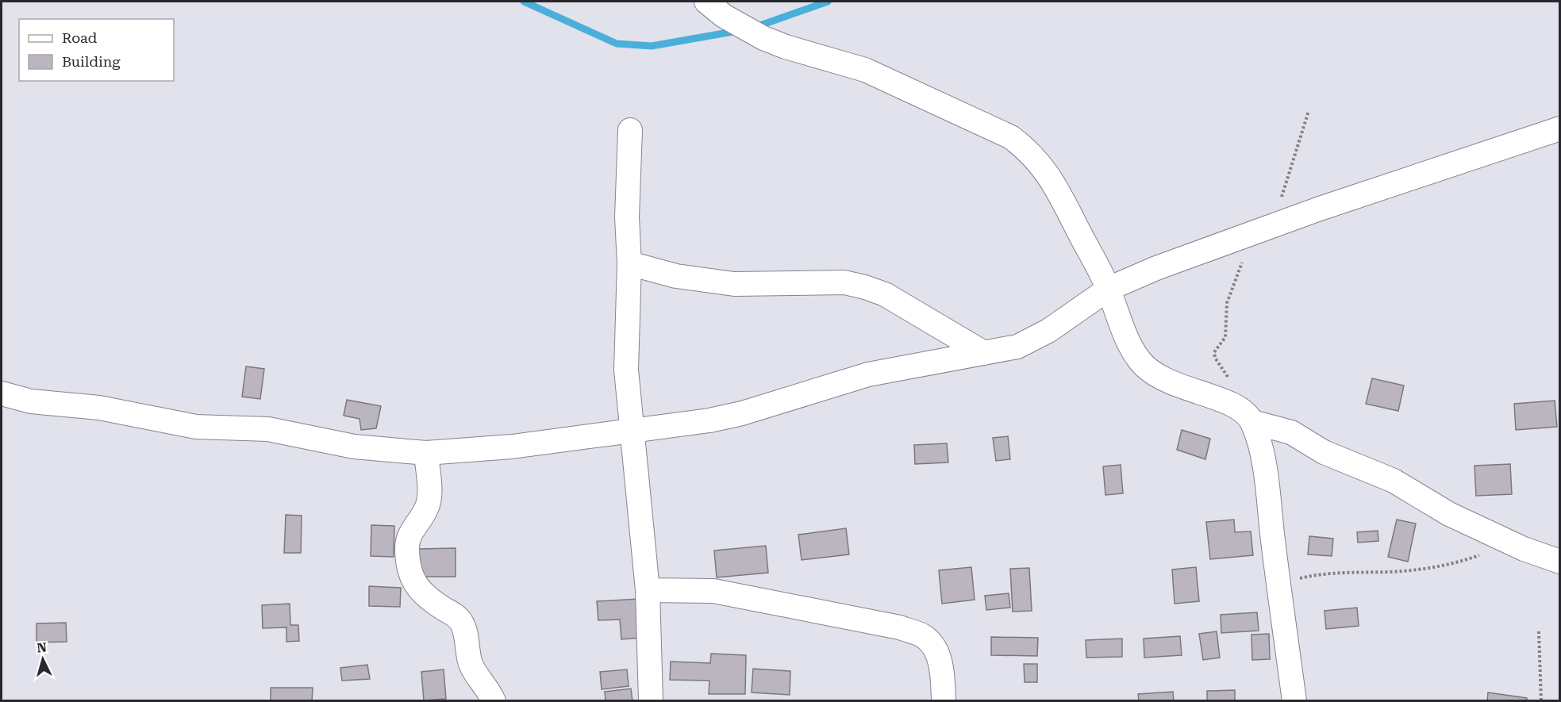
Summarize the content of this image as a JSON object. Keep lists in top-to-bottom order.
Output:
{
  "legend": ["Road", "Building"],
  "north": "top"
}
